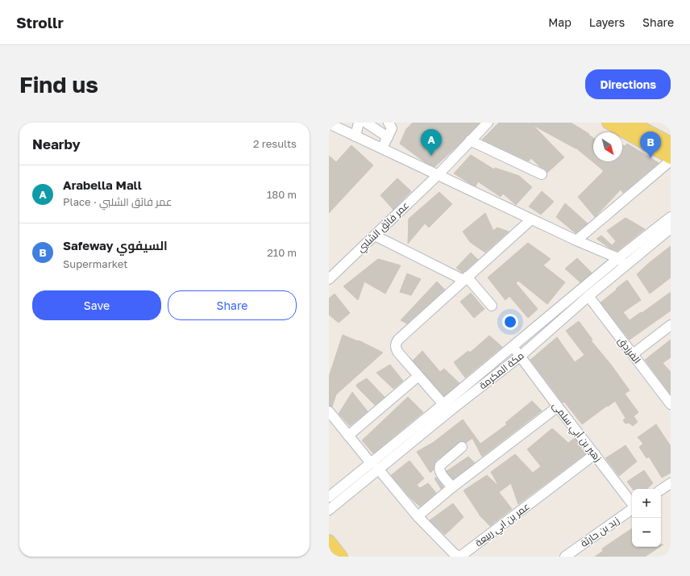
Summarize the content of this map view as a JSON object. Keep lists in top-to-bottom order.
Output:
{
  "streets": {
    "street": [
      "عمر فائق الشلبي",
      "الفرزدق",
      "مكة المكرمة",
      "زهير بن أبي سلمى",
      "عمر بن ابي ربيعة",
      "زيد بن حارثة"
    ]
  },
  "crossings": [
    ["الفرزدق", "مكة المكرمة"],
    ["مكة المكرمة", "زهير بن أبي سلمى"],
    ["مكة المكرمة", "عمر بن ابي ربيعة"],
    ["زهير بن أبي سلمى", "عمر بن ابي ربيعة"]
  ],
  "north": "bottom right",
  "page": {
    "header": "Strollr",
    "nav": ["Map", "Layers", "Share"],
    "buttons": [
      "Directions",
      ["Save", "Share"]
    ],
    "title": "Find us",
    "heading": ["Nearby", "2 results"],
    "pins": ["A", "B"],
    "list": [
      {
        "mark": "A",
        "name": "Arabella Mall",
        "note": "Place · عمر فائق الشلبي",
        "value": "180 m"
      },
      {
        "mark": "B",
        "name": "Safeway السيفوي",
        "note": "Supermarket",
        "value": "210 m"
      }
    ],
    "map_buttons": ["+", "−"]
  }
}
